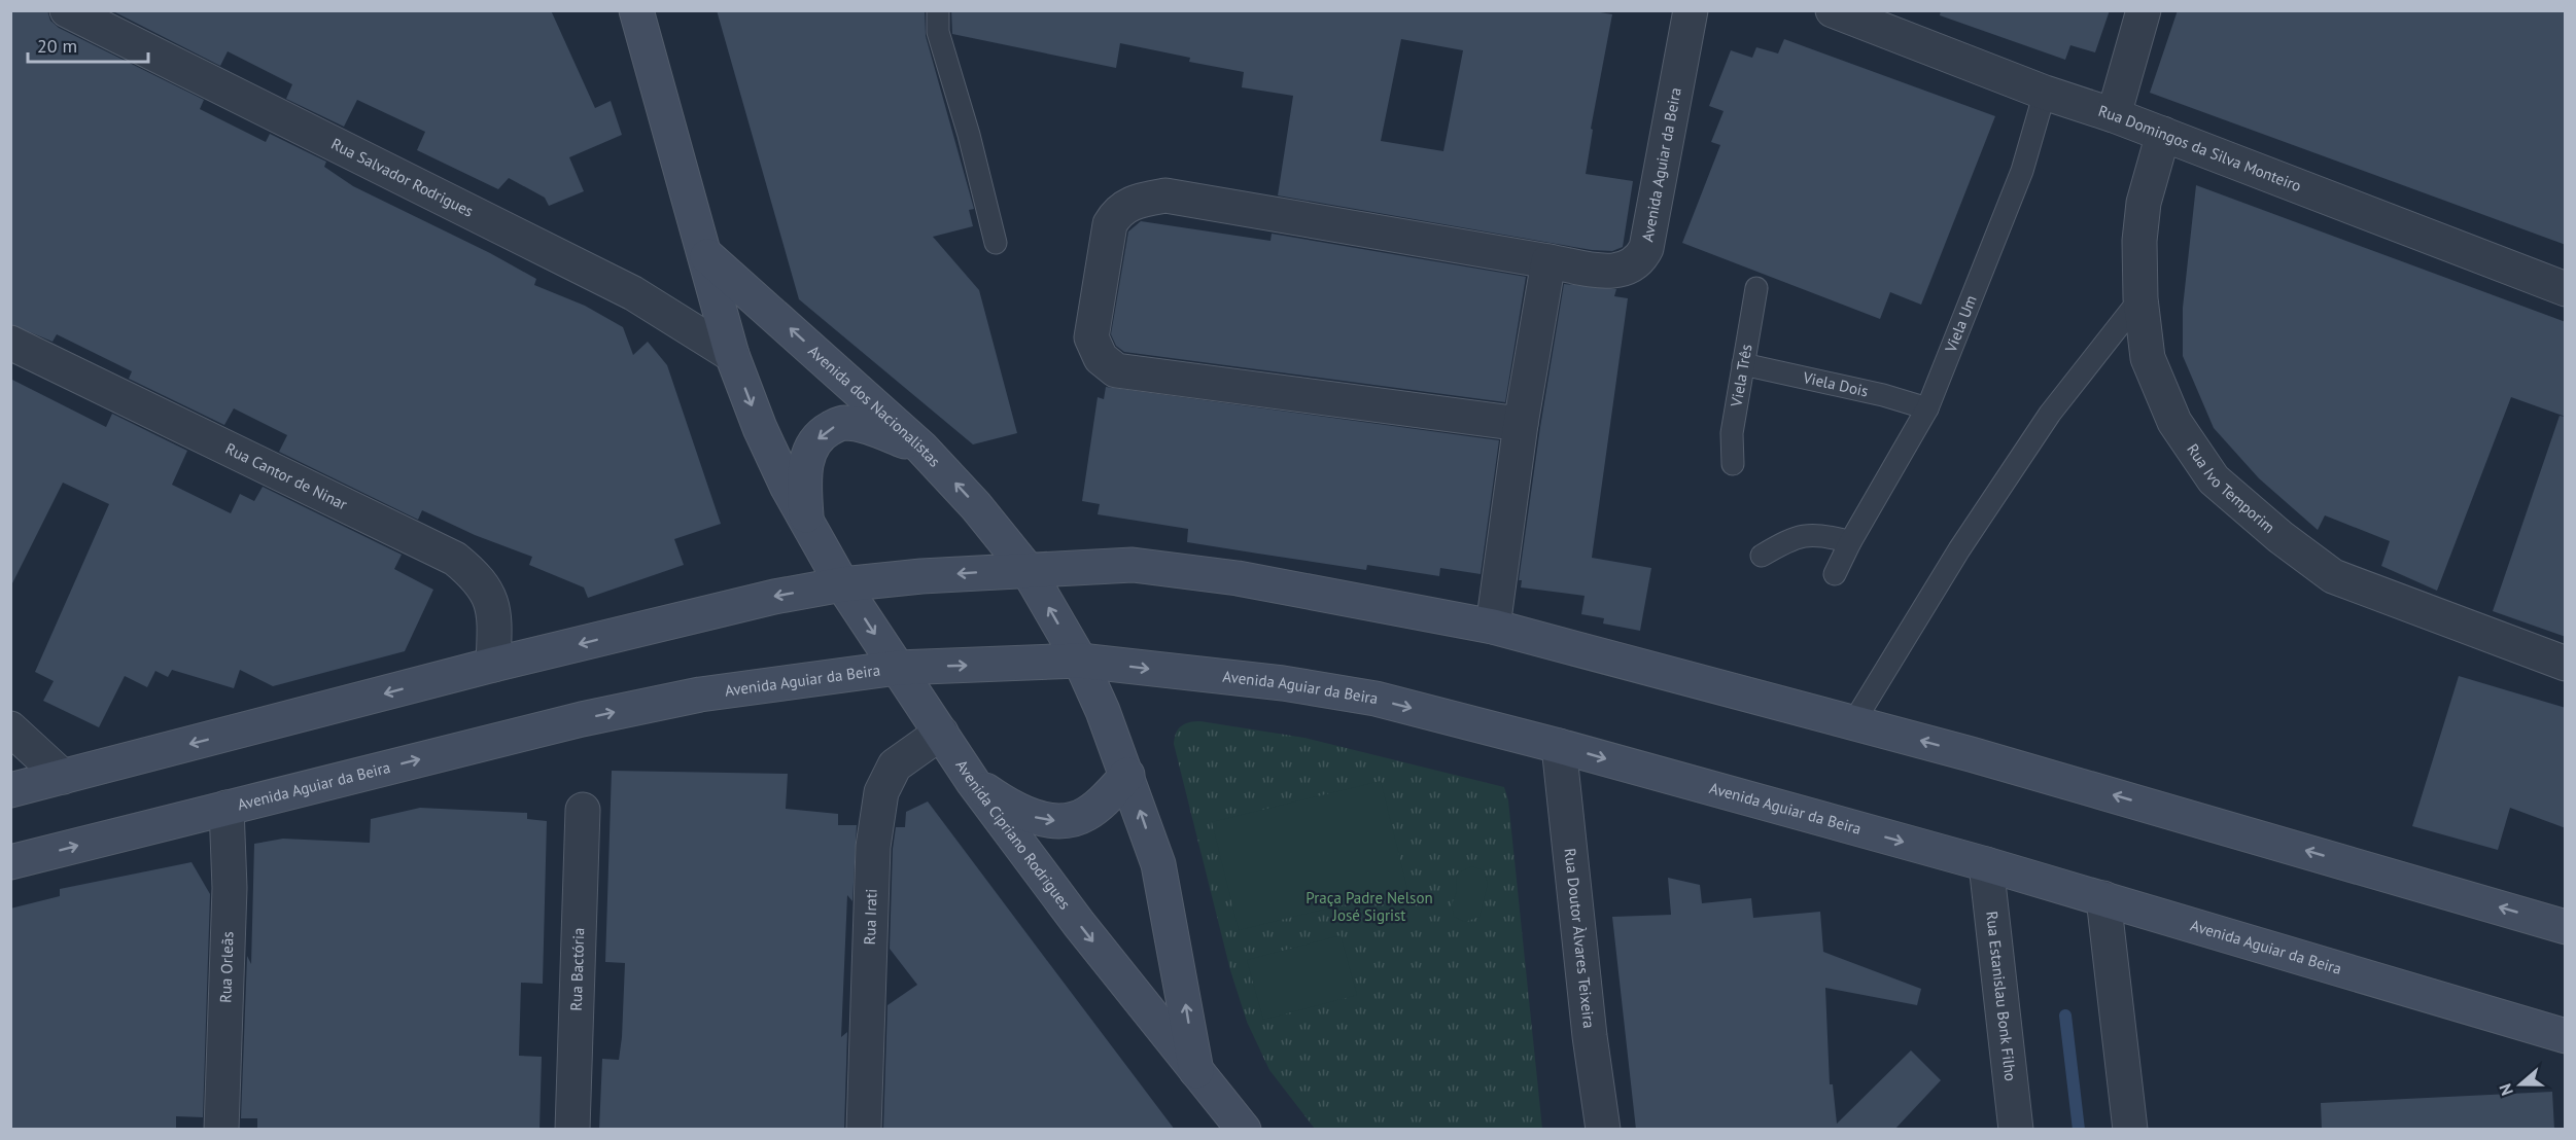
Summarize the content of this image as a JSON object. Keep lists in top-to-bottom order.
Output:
{
  "streets": {
    "main road": ["Avenida Aguiar da Beira", "Avenida dos Nacionalistas", "Avenida Cipriano Rodrigues"],
    "street": [
      "Rua Domingos da Silva Monteiro",
      "Rua Salvador Rodrigues",
      "Rua Cantor de Ninar",
      "Rua Ivo Temporim",
      "Rua Irati",
      "Rua Doutor Àlvares Teixeira",
      "Rua Orleãs",
      "Rua Bactória",
      "Rua Estanislau Bonk Filho"
    ],
    "lane": ["Viela Um", "Viela Três", "Viela Dois"]
  },
  "crossings": [
    ["Rua Domingos da Silva Monteiro", "Viela Um"],
    ["Rua Domingos da Silva Monteiro", "Rua Ivo Temporim"],
    ["Avenida Aguiar da Beira", "Avenida Cipriano Rodrigues"],
    ["Avenida Aguiar da Beira", "Rua Doutor Àlvares Teixeira"],
    ["Avenida Aguiar da Beira", "Rua Orleãs"],
    ["Avenida Aguiar da Beira", "Rua Estanislau Bonk Filho"],
    ["Viela Um", "Viela Dois"],
    ["Viela Três", "Viela Dois"],
    ["Avenida Cipriano Rodrigues", "Rua Irati"]
  ],
  "one_way": ["Avenida Aguiar da Beira"],
  "parks": ["Praça Padre Nelson José Sigrist"],
  "scale_bar": "20 m",
  "north": "left"
}
